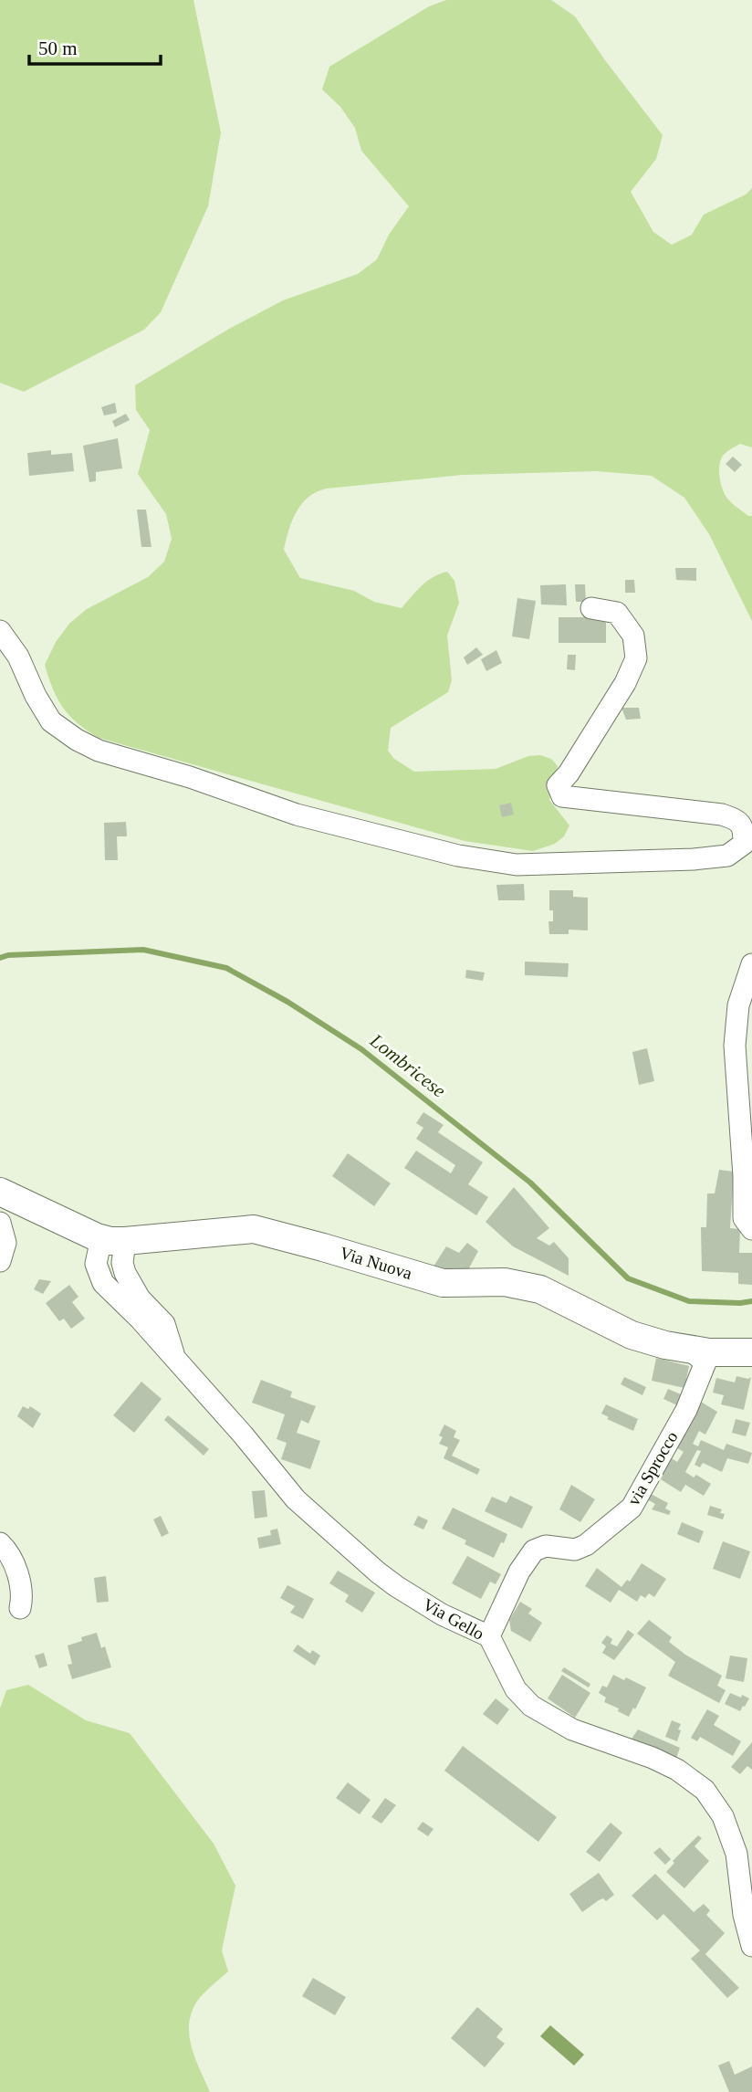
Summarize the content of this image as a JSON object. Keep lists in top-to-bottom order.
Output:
{
  "streets": {
    "street": ["Via Nuova", "via Sprocco", "Via Gello"]
  },
  "crossings": [
    ["Via Nuova", "via Sprocco"],
    ["Via Nuova", "Via Gello"],
    ["via Sprocco", "Via Gello"]
  ],
  "water": ["Lombricese"],
  "scale_bar": "50 m"
}
